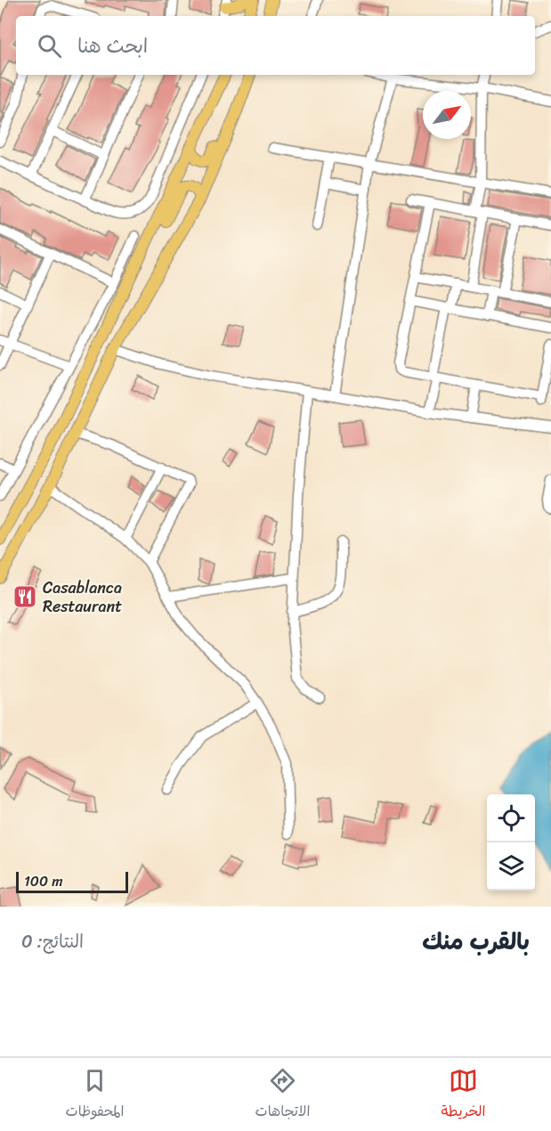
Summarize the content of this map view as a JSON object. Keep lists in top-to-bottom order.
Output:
{
  "places": {
    "restaurant": ["Casablanca Restaurant"]
  },
  "scale_bar": "100 m",
  "north": "top right",
  "page": {
    "search": "ابحث هنا",
    "scale": "100 m",
    "heading": ["بالقرب منك", "النتائج: 0"],
    "nav": ["الخريطة", "الاتجاهات", "المحفوظات"]
  }
}
